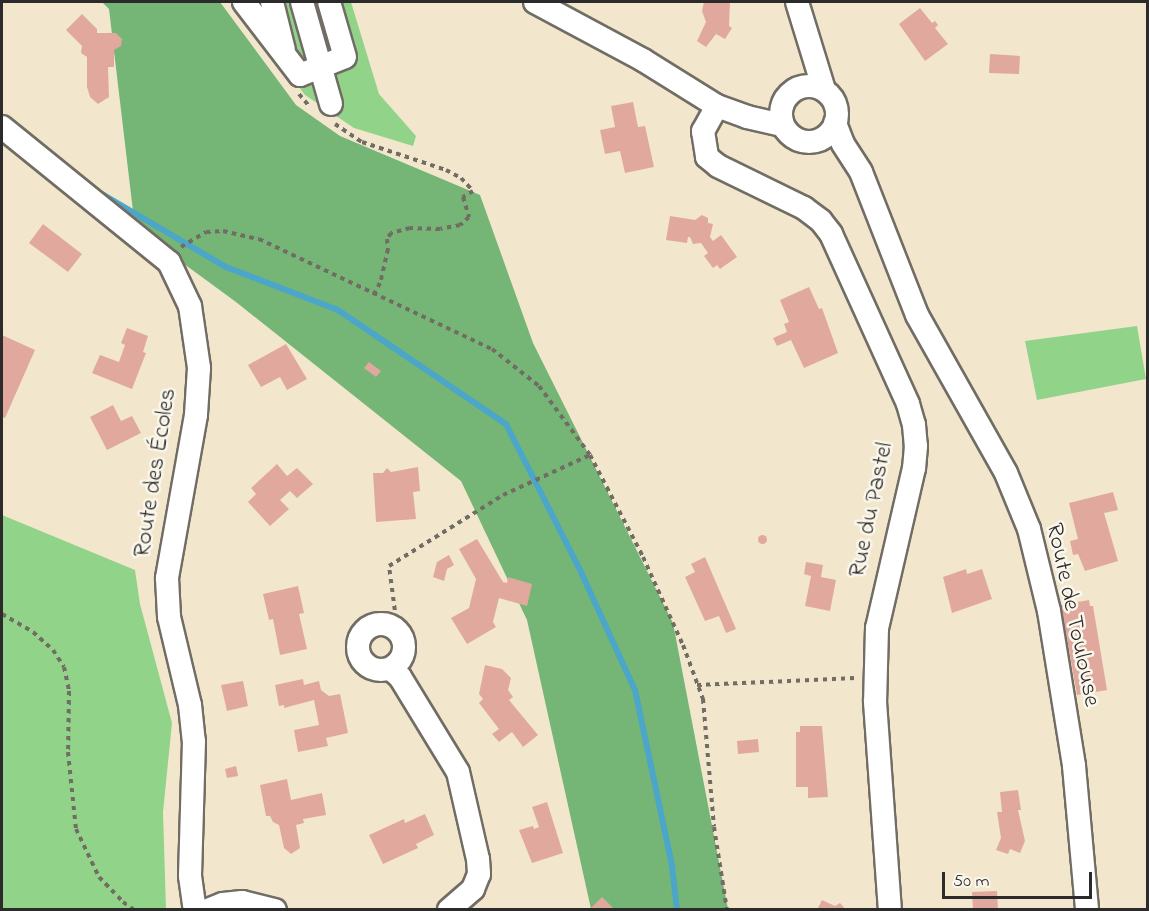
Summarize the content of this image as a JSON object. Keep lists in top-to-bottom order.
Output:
{
  "streets": {
    "street": ["Route des Écoles", "Rue du Pastel", "Route de Toulouse"]
  },
  "scale_bar": "50 m"
}
